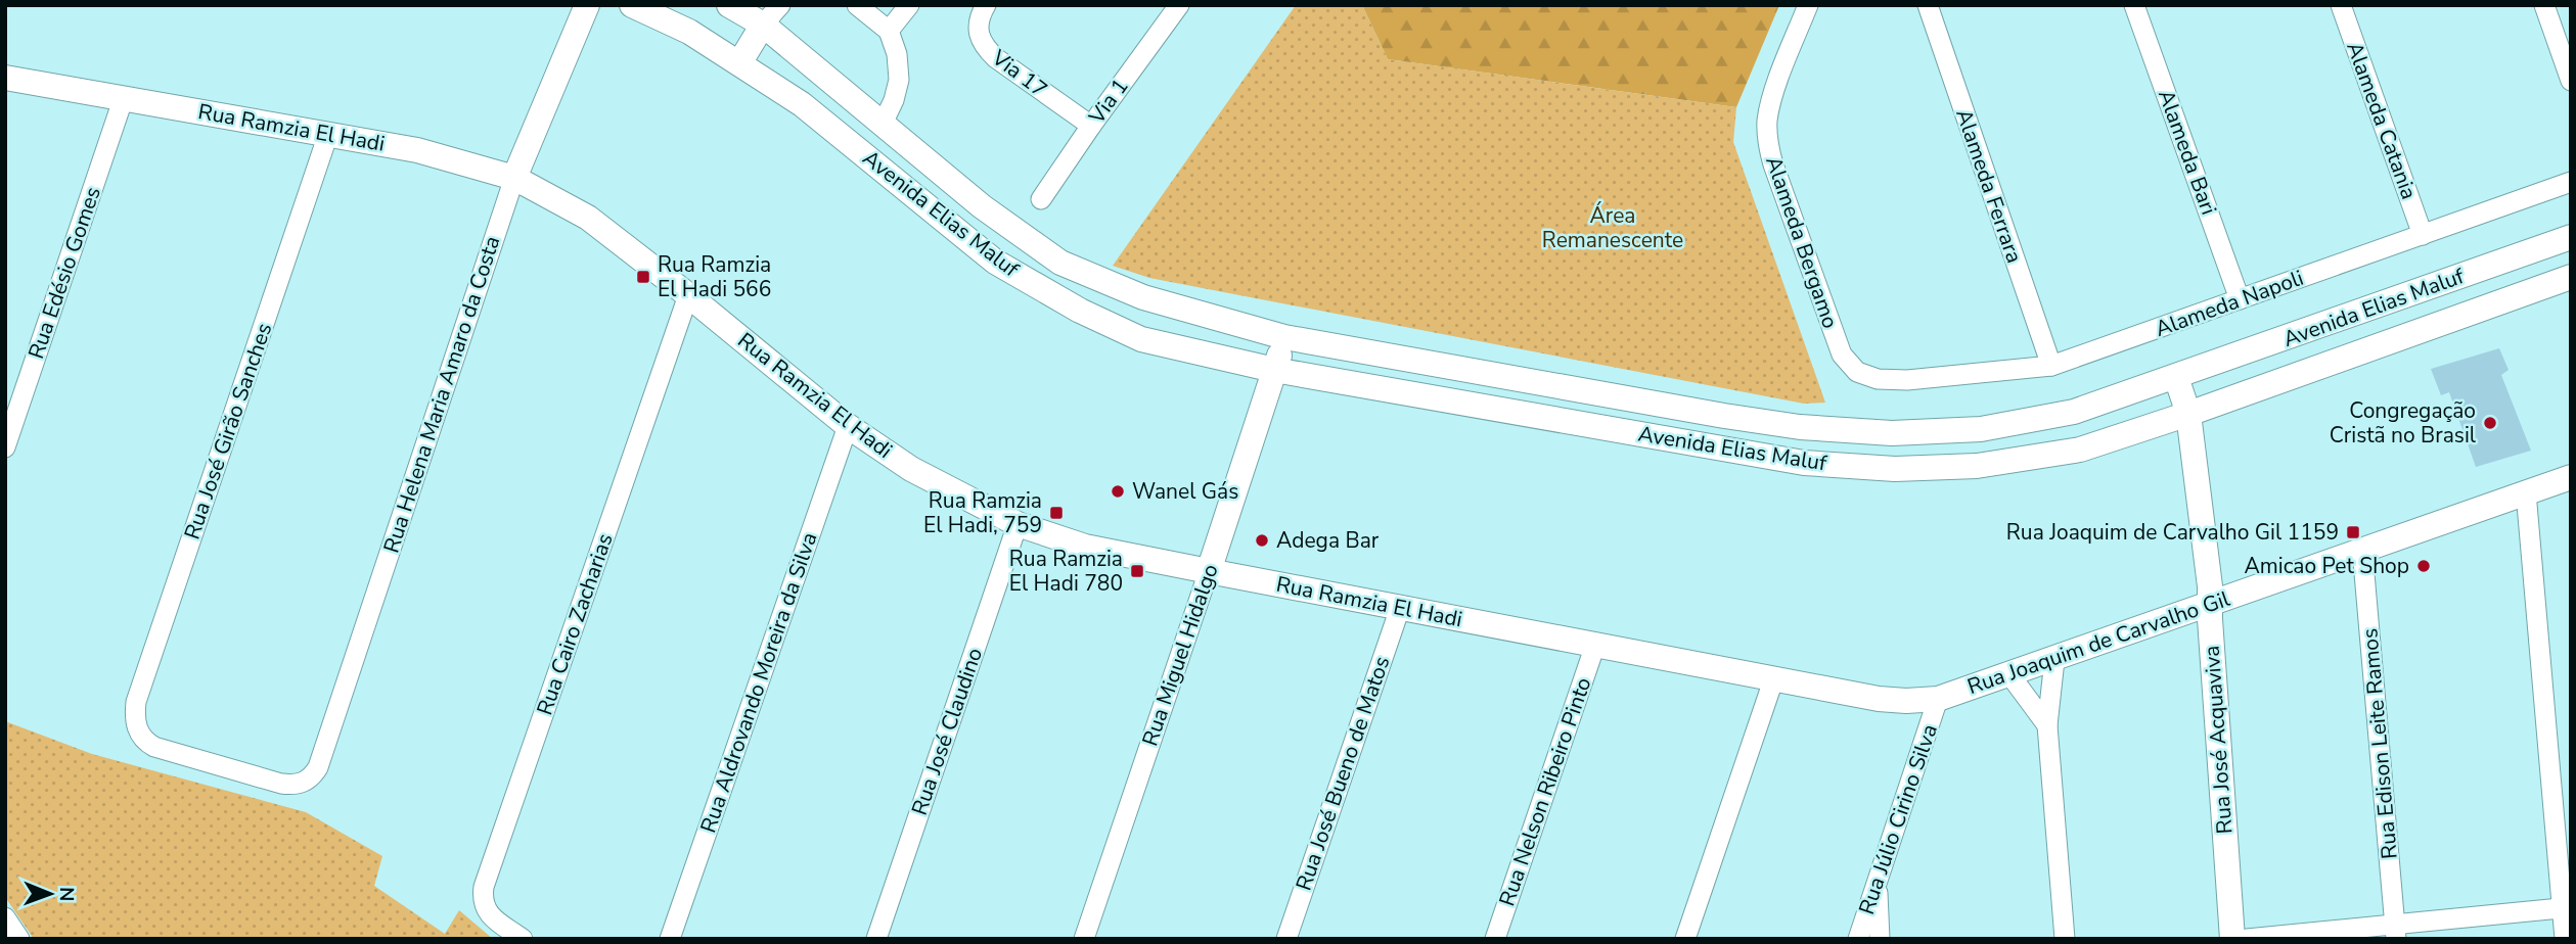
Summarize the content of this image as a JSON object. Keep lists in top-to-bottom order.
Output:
{
  "streets": {
    "street": [
      "Via 17",
      "Via 1",
      "Alameda Catania",
      "Rua Ramzia El Hadi",
      "Alameda Bari",
      "Alameda Ferrara",
      "Avenida Elias Maluf",
      "Alameda Bergamo",
      "Rua Edésio Gomes",
      "Alameda Napoli",
      "Rua Helena Maria Amaro da Costa",
      "Rua José Girão Sanches",
      "Rua Cairo Zacharias",
      "Rua Joaquim de Carvalho Gil",
      "Rua Miguel Hidalgo",
      "Rua Aldrovando Moreira da Silva",
      "Rua José Claudino",
      "Rua José Acquaviva",
      "Rua Edison Leite Ramos",
      "Rua José Bueno de Matos",
      "Rua Nelson Ribeiro Pinto",
      "Rua Júlio Cirino Silva"
    ]
  },
  "crossings": [
    ["Via 17", "Via 1"],
    ["Alameda Catania", "Alameda Napoli"],
    ["Rua Ramzia El Hadi", "Rua Edésio Gomes"],
    ["Rua Ramzia El Hadi", "Rua Helena Maria Amaro da Costa"],
    ["Rua Ramzia El Hadi", "Rua José Girão Sanches"],
    ["Rua Ramzia El Hadi", "Rua Cairo Zacharias"],
    ["Rua Ramzia El Hadi", "Rua Joaquim de Carvalho Gil"],
    ["Rua Ramzia El Hadi", "Rua Miguel Hidalgo"],
    ["Rua Ramzia El Hadi", "Rua Aldrovando Moreira da Silva"],
    ["Rua Ramzia El Hadi", "Rua José Claudino"],
    ["Rua Ramzia El Hadi", "Rua José Bueno de Matos"],
    ["Rua Ramzia El Hadi", "Rua Nelson Ribeiro Pinto"],
    ["Alameda Bari", "Alameda Napoli"],
    ["Alameda Ferrara", "Alameda Napoli"],
    ["Avenida Elias Maluf", "Rua Miguel Hidalgo"],
    ["Avenida Elias Maluf", "Rua José Acquaviva"],
    ["Alameda Bergamo", "Alameda Napoli"],
    ["Rua Helena Maria Amaro da Costa", "Rua José Girão Sanches"],
    ["Rua Joaquim de Carvalho Gil", "Rua José Acquaviva"],
    ["Rua Joaquim de Carvalho Gil", "Rua Edison Leite Ramos"],
    ["Rua Joaquim de Carvalho Gil", "Rua Júlio Cirino Silva"]
  ],
  "parks": ["Área Remanescente"],
  "places": {
    "transit": [
      "Rua Ramzia El Hadi 566",
      "Rua Ramzia El Hadi, 759",
      "Rua Joaquim de Carvalho Gil 1159",
      "Rua Ramzia El Hadi 780"
    ],
    "other": [
      "Congregação Cristã no Brasil",
      "Wanel Gás",
      "Adega Bar",
      "Amicao Pet Shop"
    ]
  },
  "north": "right"
}
